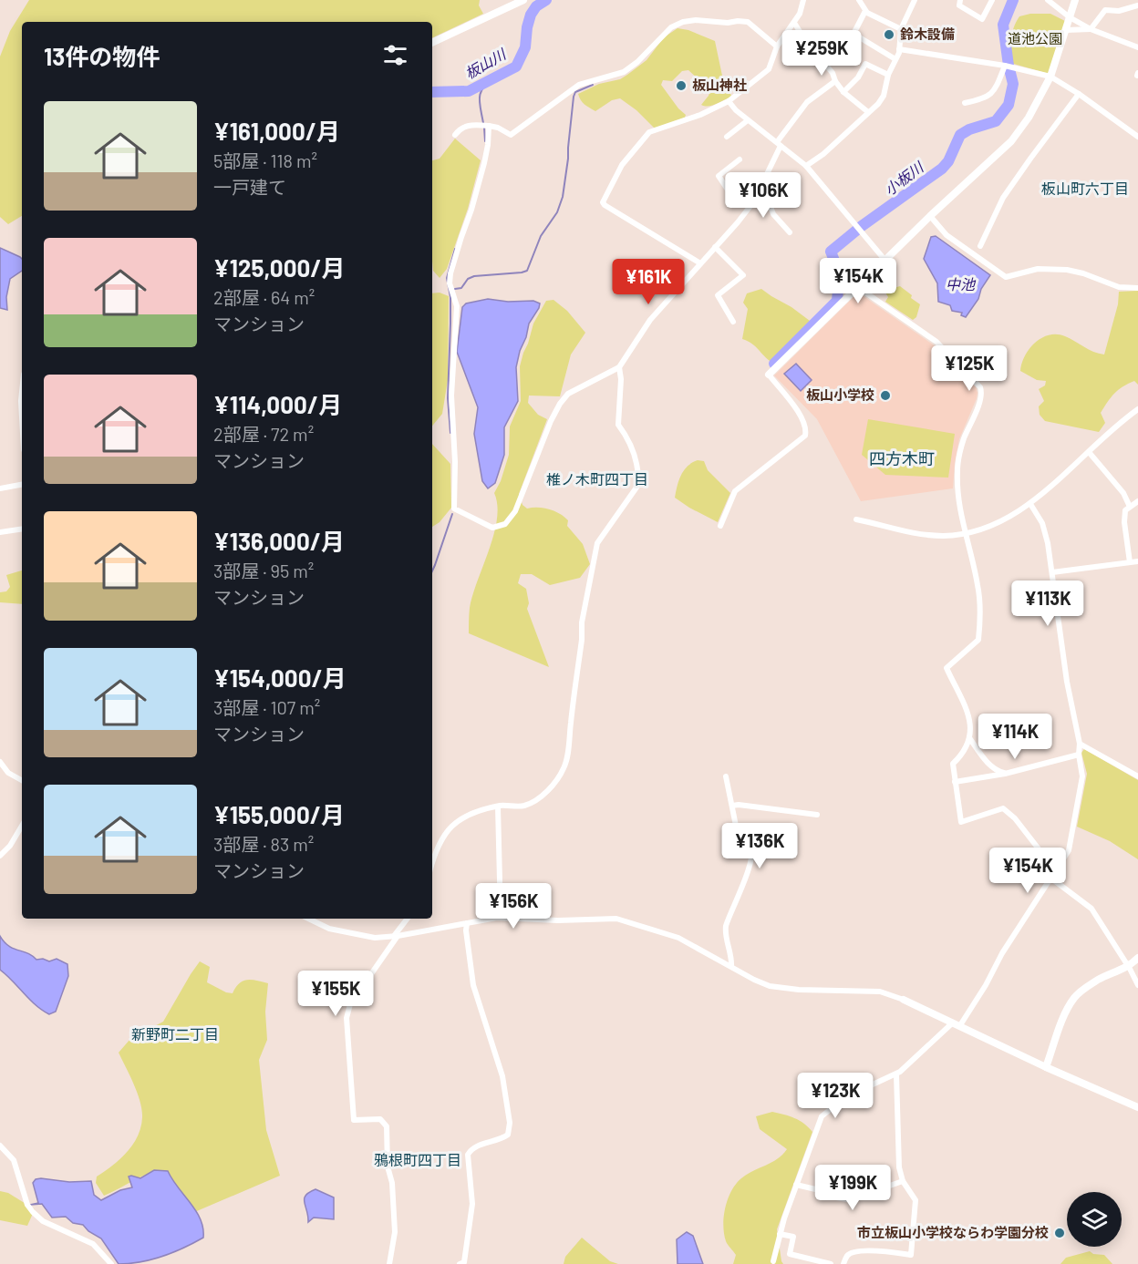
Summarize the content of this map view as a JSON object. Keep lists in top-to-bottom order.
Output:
{
  "districts": [
    "板山町六丁目",
    "四方木町",
    "椎ノ木町四丁目",
    "新野町二丁目",
    "鴉根町四丁目"
  ],
  "water": ["板山川", "小板川", "中池"],
  "parks": ["道池公園"],
  "places": [
    "鈴木設備",
    "板山神社",
    "板山小学校",
    "市立板山小学校ならわ学園分校"
  ],
  "page": {
    "heading": "13件の物件",
    "price": [
      "¥259K",
      "¥106K",
      "¥154K",
      "¥161K",
      "¥125K",
      "¥113K",
      "¥114K",
      "¥136K",
      "¥154K",
      "¥156K",
      "¥155K",
      "¥123K",
      "¥199K"
    ],
    "list": [
      {
        "name": "¥161,000/月",
        "note": "5部屋 · 118 m² · 一戸建て"
      },
      {
        "name": "¥125,000/月",
        "note": "2部屋 · 64 m² · マンション"
      },
      {
        "name": "¥114,000/月",
        "note": "2部屋 · 72 m² · マンション"
      },
      {
        "name": "¥136,000/月",
        "note": "3部屋 · 95 m² · マンション"
      },
      {
        "name": "¥154,000/月",
        "note": "3部屋 · 107 m² · マンション"
      },
      {
        "name": "¥155,000/月",
        "note": "3部屋 · 83 m² · マンション"
      }
    ]
  }
}
